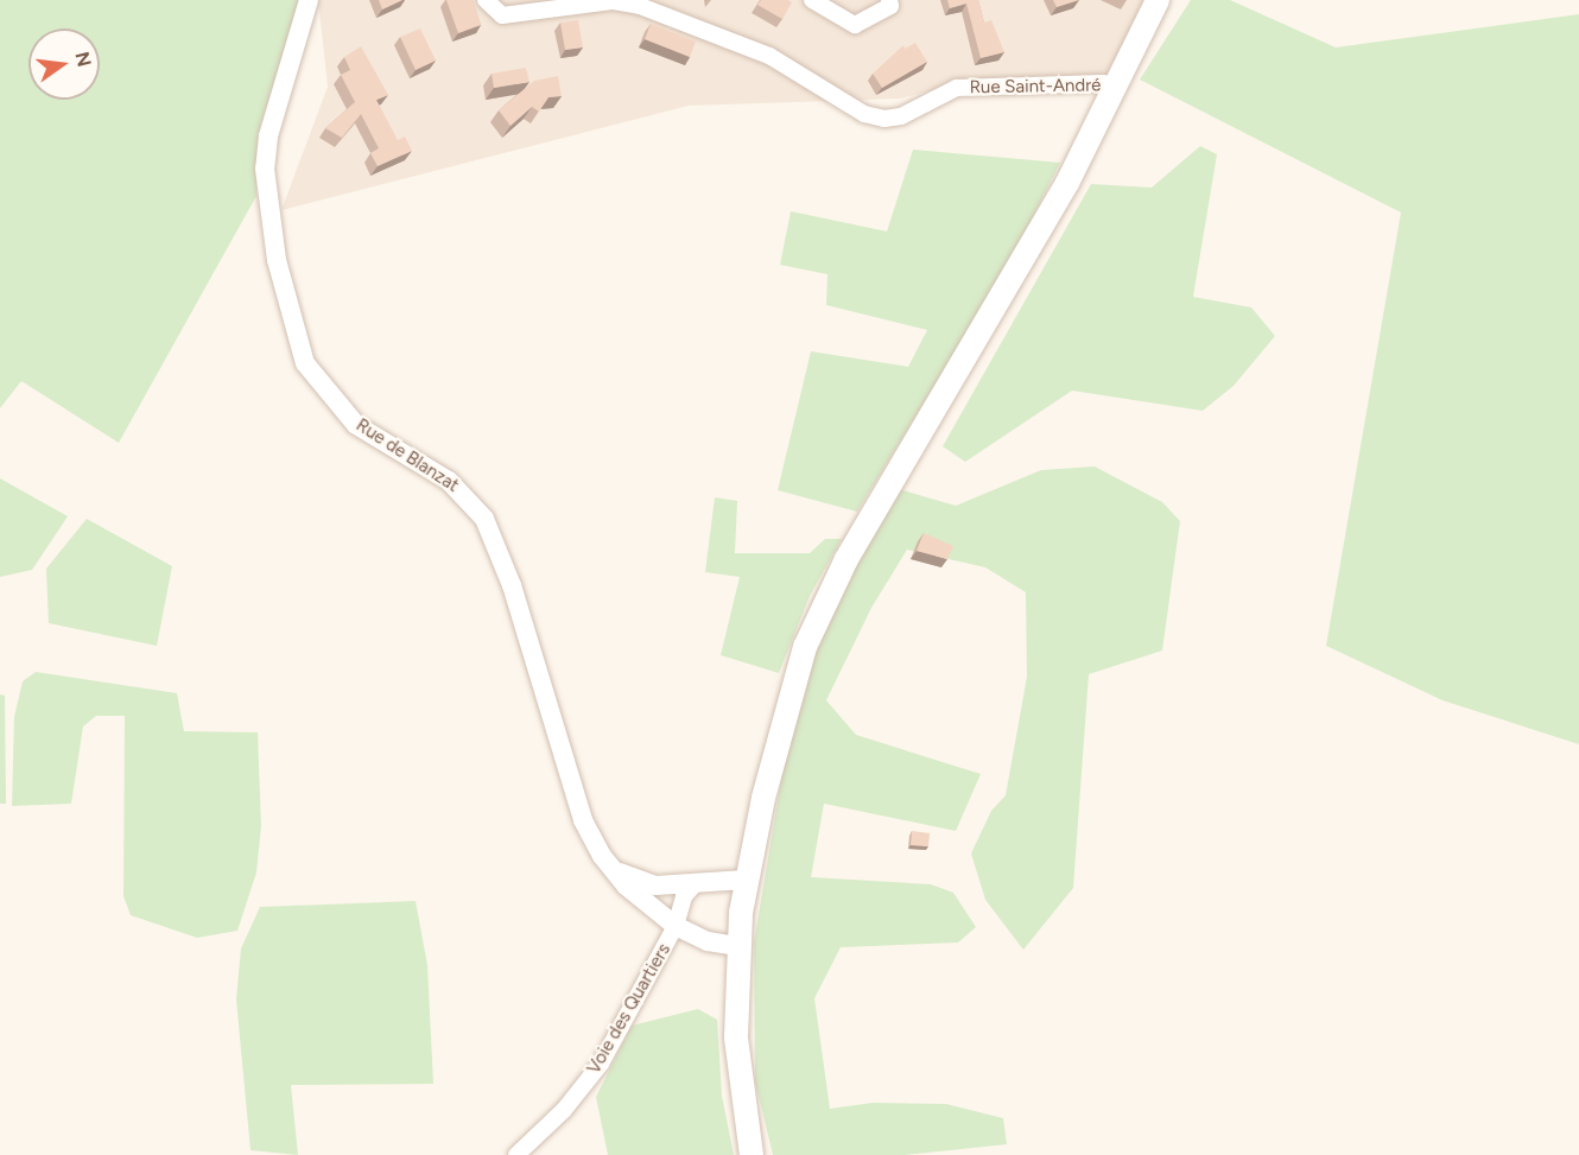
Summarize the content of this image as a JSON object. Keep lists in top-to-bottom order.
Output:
{
  "streets": {
    "street": ["Rue Saint-André", "Rue de Blanzat", "Voie des Quartiers"]
  },
  "crossings": [
    ["Rue de Blanzat", "Voie des Quartiers"]
  ],
  "north": "right"
}
